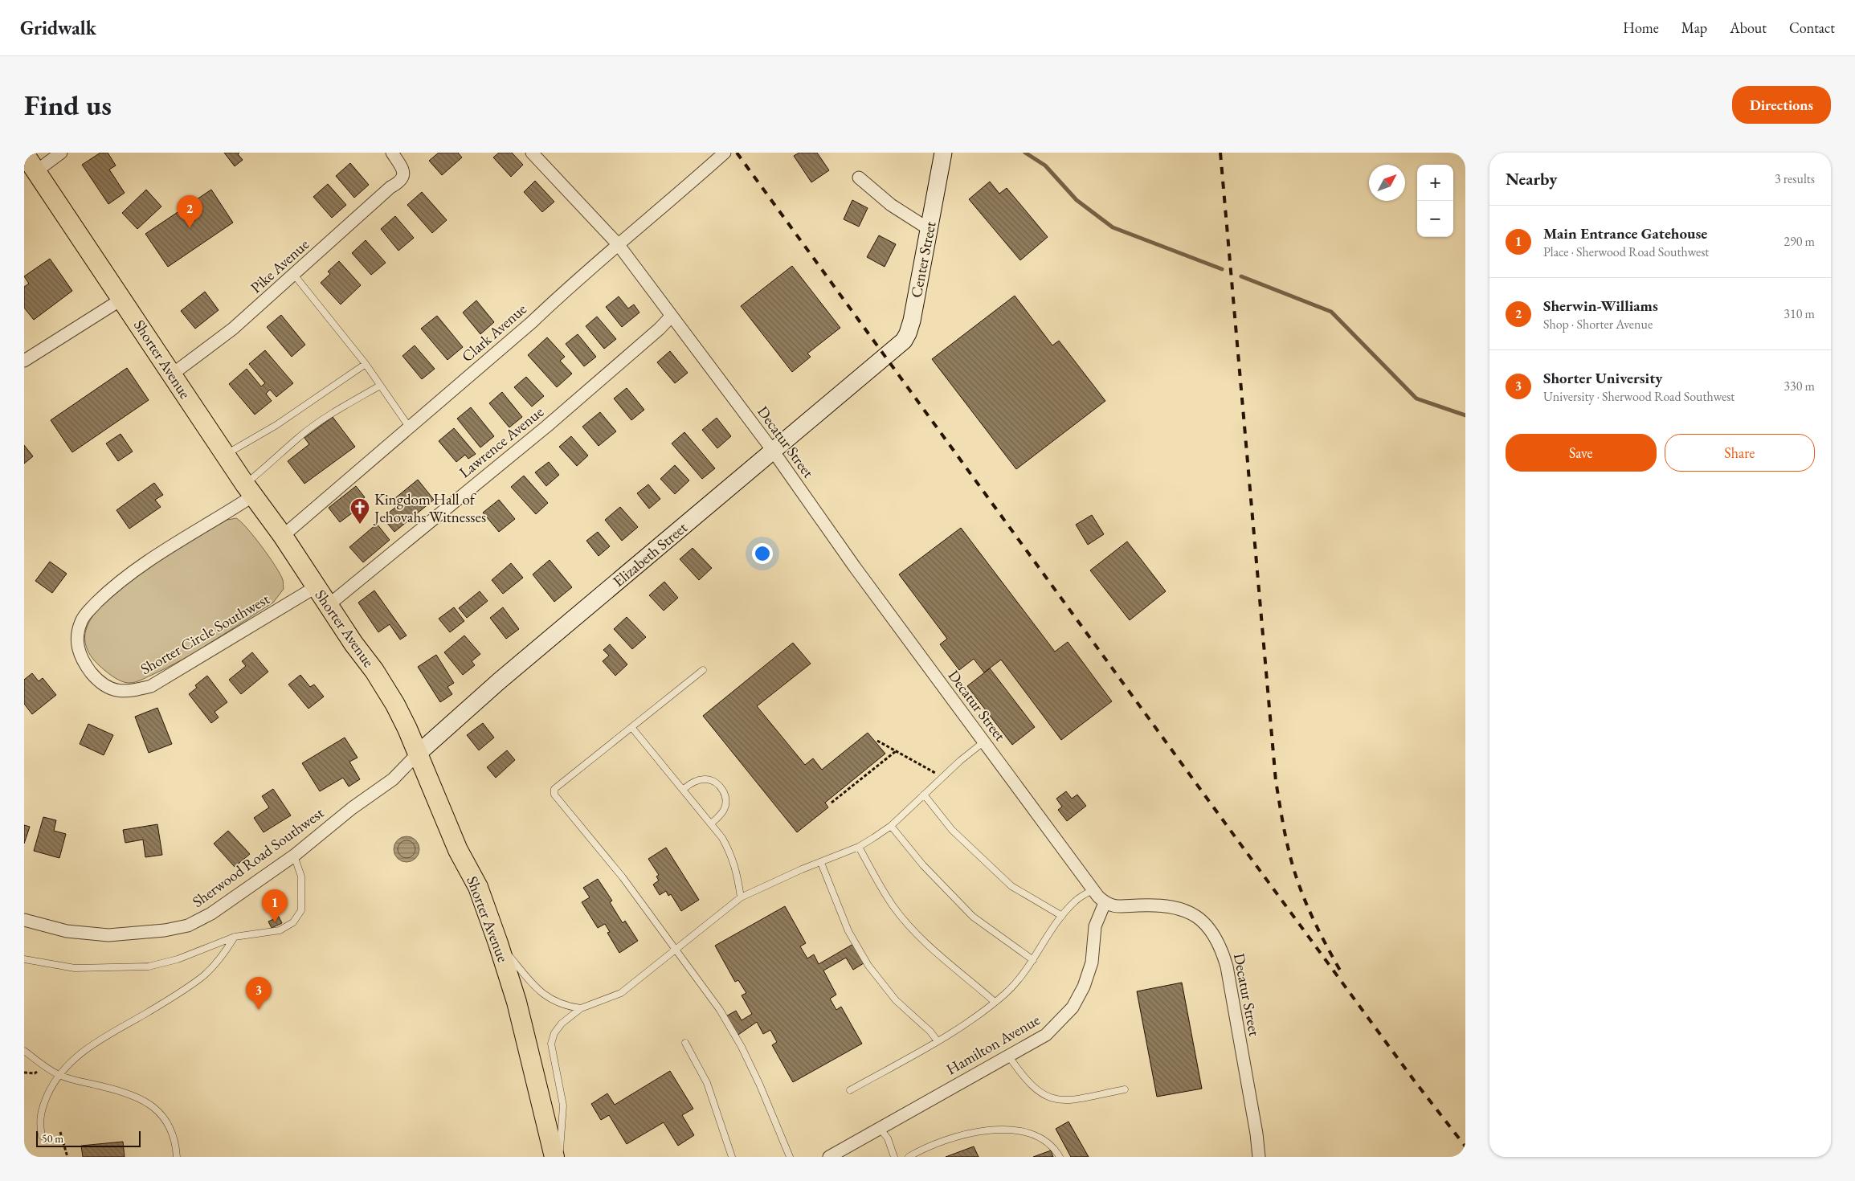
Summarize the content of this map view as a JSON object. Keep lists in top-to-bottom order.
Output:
{
  "streets": {
    "main road": ["Shorter Avenue"],
    "street": [
      "Center Street",
      "Pike Avenue",
      "Clark Avenue",
      "Lawrence Avenue",
      "Decatur Street",
      "Elizabeth Street",
      "Shorter Circle Southwest",
      "Sherwood Road Southwest",
      "Hamilton Avenue"
    ]
  },
  "crossings": [
    ["Center Street", "Elizabeth Street"],
    ["Pike Avenue", "Shorter Avenue"],
    ["Clark Avenue", "Shorter Avenue"],
    ["Clark Avenue", "Decatur Street"],
    ["Shorter Avenue", "Lawrence Avenue"],
    ["Shorter Avenue", "Elizabeth Street"],
    ["Shorter Avenue", "Shorter Circle Southwest"],
    ["Shorter Avenue", "Sherwood Road Southwest"],
    ["Lawrence Avenue", "Decatur Street"],
    ["Decatur Street", "Elizabeth Street"],
    ["Decatur Street", "Hamilton Avenue"],
    ["Elizabeth Street", "Sherwood Road Southwest"]
  ],
  "places": {
    "church": ["Kingdom Hall of Jehovahs Witnesses"]
  },
  "scale_bar": "50 m",
  "north": "top right",
  "page": {
    "header": "Gridwalk",
    "nav": [
      "Home",
      "Map",
      "About",
      "Contact"
    ],
    "buttons": [
      "Directions",
      ["Save", "Share"]
    ],
    "title": "Find us",
    "heading": ["Nearby", "3 results"],
    "map_buttons": ["+", "−"],
    "pins": ["2", "1", "3"],
    "list": [
      {
        "mark": "1",
        "name": "Main Entrance Gatehouse",
        "note": "Place · Sherwood Road Southwest",
        "value": "290 m"
      },
      {
        "mark": "2",
        "name": "Sherwin-Williams",
        "note": "Shop · Shorter Avenue",
        "value": "310 m"
      },
      {
        "mark": "3",
        "name": "Shorter University",
        "note": "University · Sherwood Road Southwest",
        "value": "330 m"
      }
    ],
    "scale": "50 m"
  }
}
